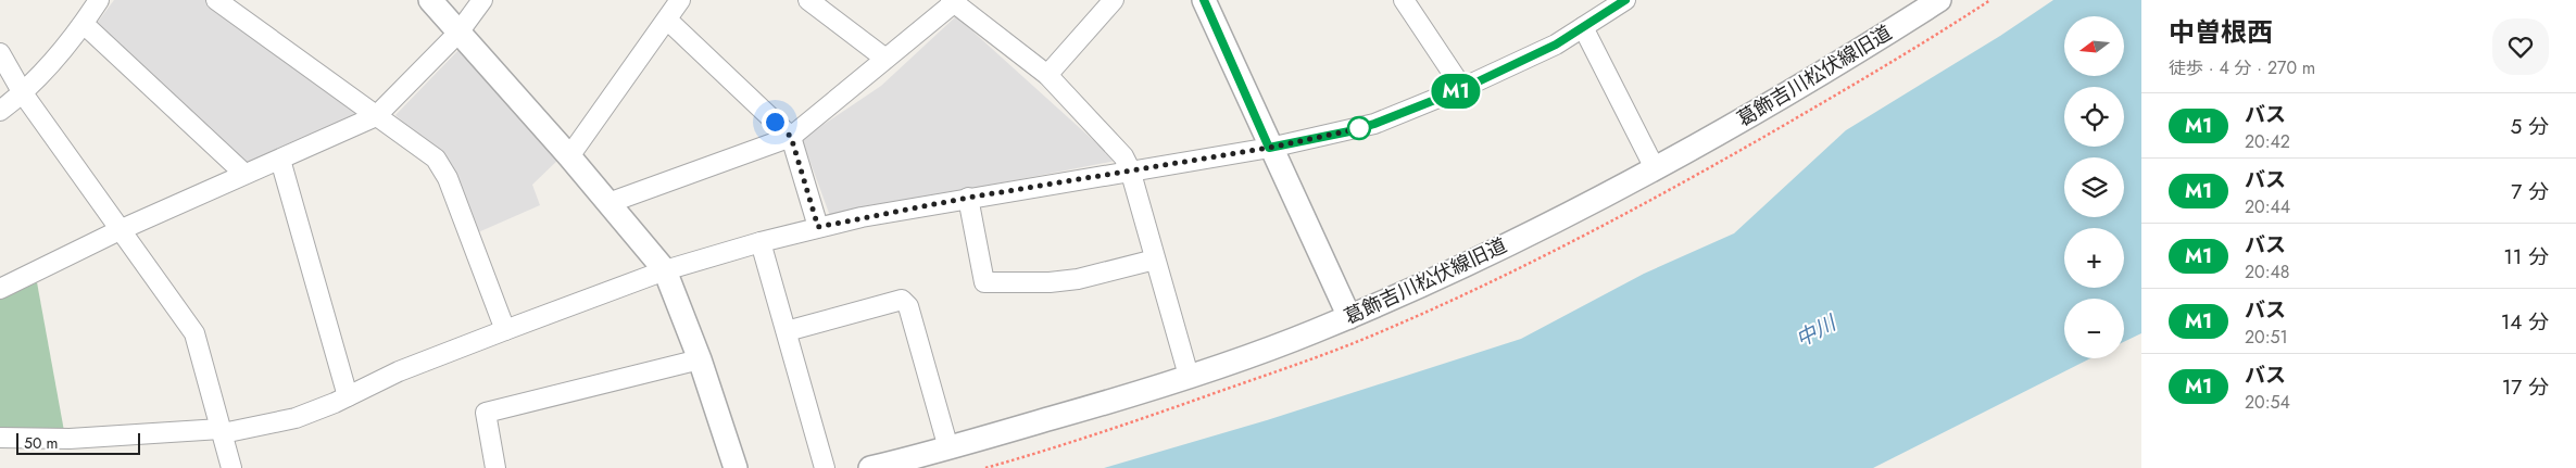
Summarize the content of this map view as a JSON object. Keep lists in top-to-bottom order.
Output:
{
  "streets": {
    "street": ["葛飾吉川松伏線旧道"]
  },
  "water": ["中川"],
  "lines": ["bus line M1"],
  "scale_bar": "50 m",
  "north": "left",
  "page": {
    "on_map": "M1",
    "heading": ["中曽根西", "徒歩 · 4 分 · 270 m"],
    "map_buttons": ["+", "−"],
    "list": [
      {
        "mark": "M1",
        "name": "バス",
        "note": "20:42",
        "value": "5 分"
      },
      {
        "mark": "M1",
        "name": "バス",
        "note": "20:44",
        "value": "7 分"
      },
      {
        "mark": "M1",
        "name": "バス",
        "note": "20:48",
        "value": "11 分"
      },
      {
        "mark": "M1",
        "name": "バス",
        "note": "20:51",
        "value": "14 分"
      },
      {
        "mark": "M1",
        "name": "バス",
        "note": "20:54",
        "value": "17 分"
      }
    ],
    "scale": "50 m"
  }
}
